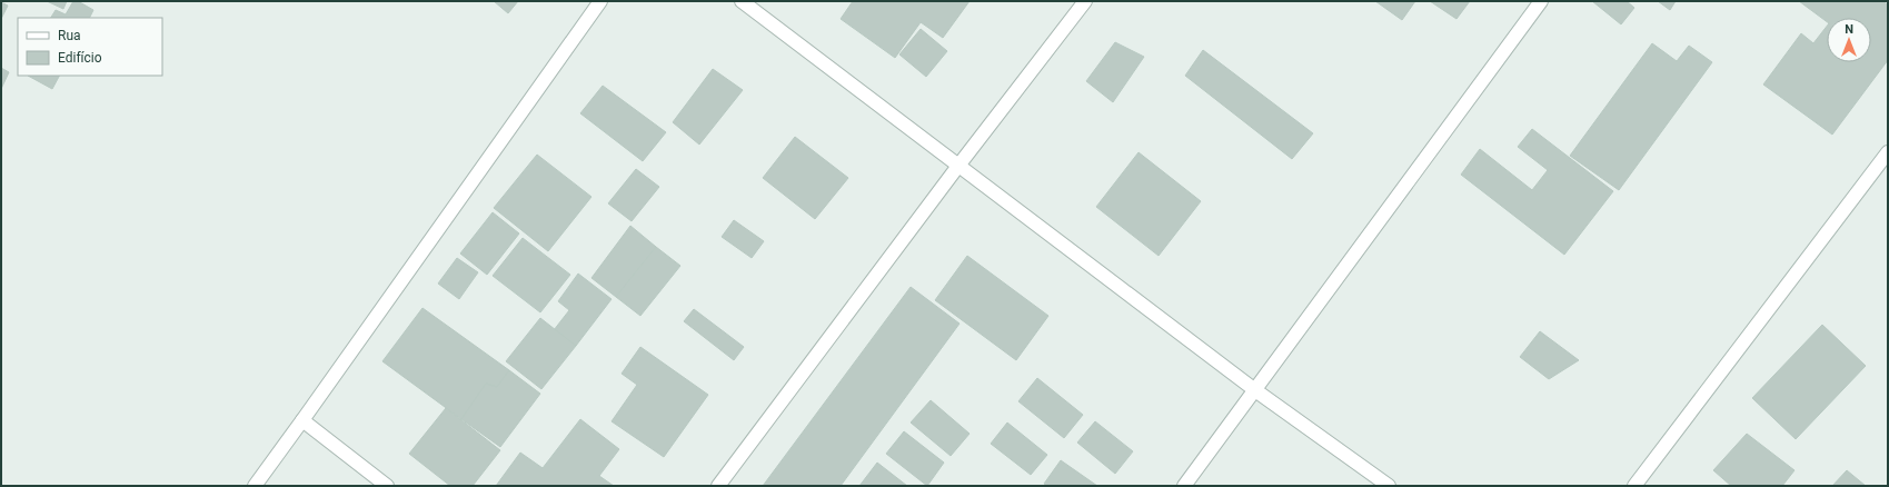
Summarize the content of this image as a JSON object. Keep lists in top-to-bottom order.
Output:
{
  "legend": ["Rua", "Edifício"],
  "north": "top"
}
